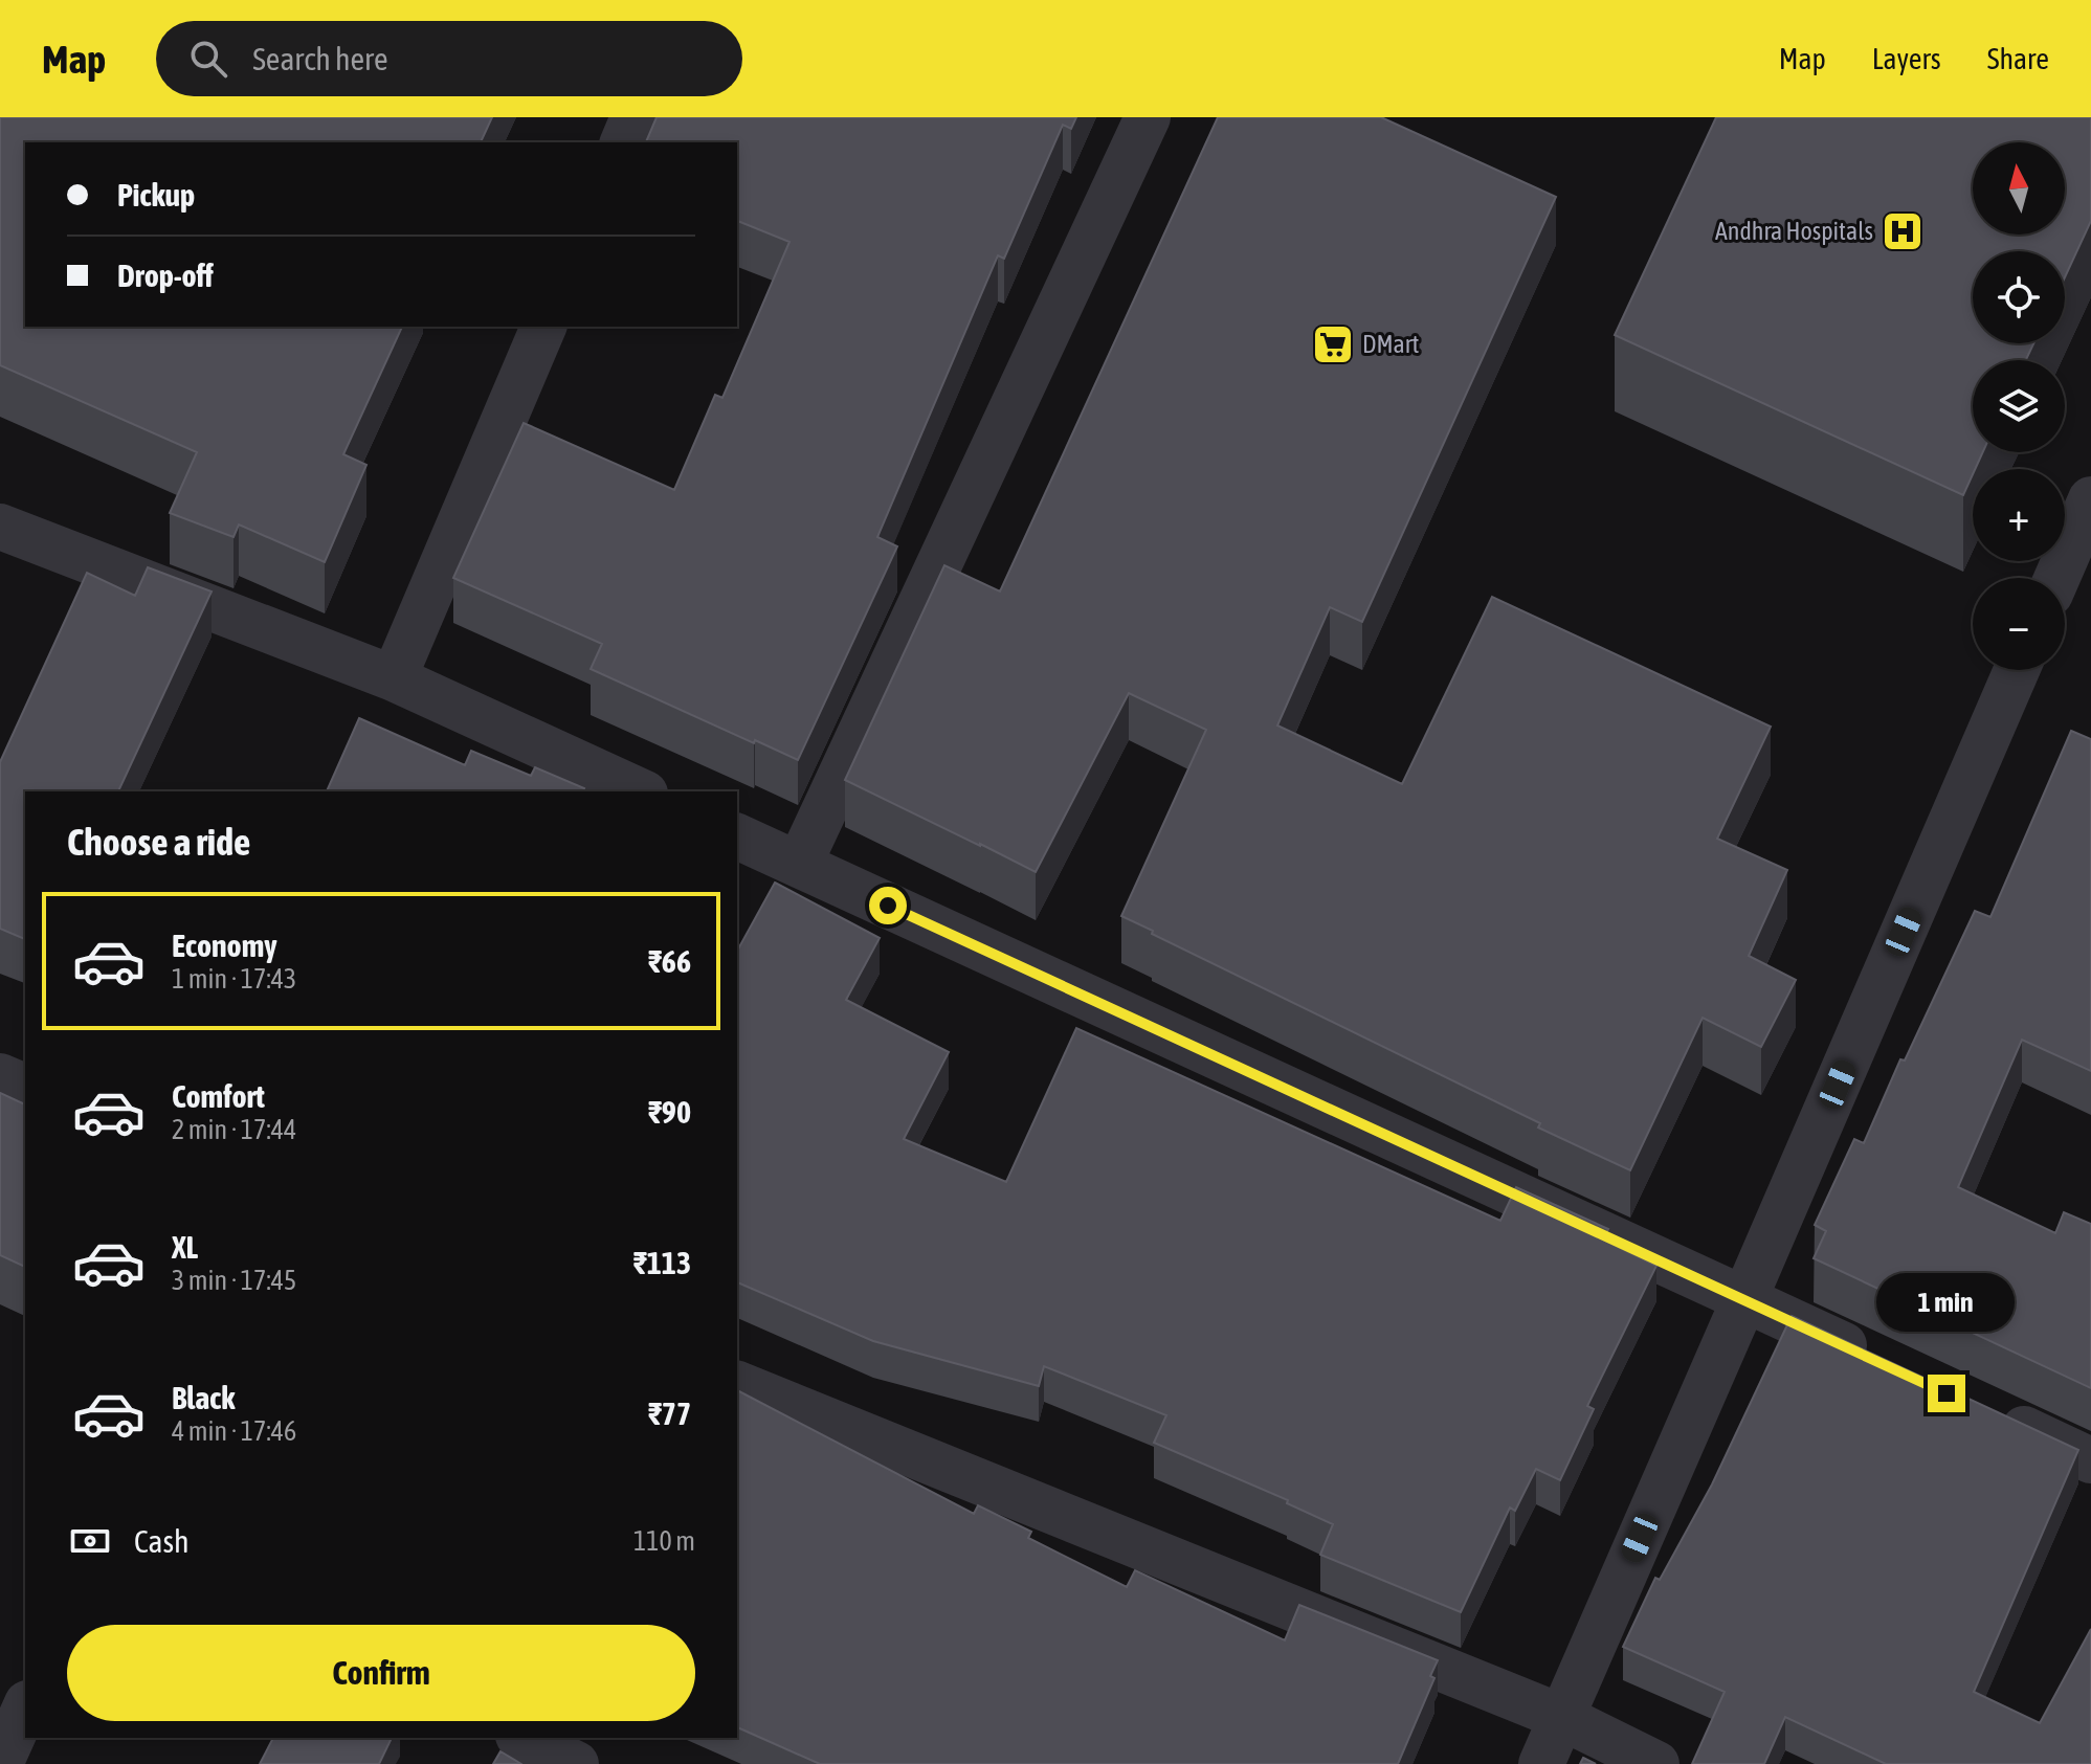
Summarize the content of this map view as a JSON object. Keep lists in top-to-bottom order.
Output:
{
  "places": {
    "hospital": ["Andhra Hospitals"],
    "supermarket": ["DMart"]
  },
  "north": "top",
  "page": {
    "header": "Map",
    "search": "Search here",
    "nav": ["Map", "Layers", "Share"],
    "map_buttons": ["+", "−"],
    "banner": ["Pickup", "Drop-off"],
    "heading": "Choose a ride",
    "list": [
      {
        "name": "Economy",
        "note": "1 min · 17:43",
        "value": "₹66"
      },
      {
        "name": "Comfort",
        "note": "2 min · 17:44",
        "value": "₹90"
      },
      {
        "name": "XL",
        "note": "3 min · 17:45",
        "value": "₹113"
      },
      {
        "name": "Black",
        "note": "4 min · 17:46",
        "value": "₹77"
      }
    ],
    "bubble": "1 min",
    "pay": ["Cash", "110 m"],
    "buttons": "Confirm"
  }
}
